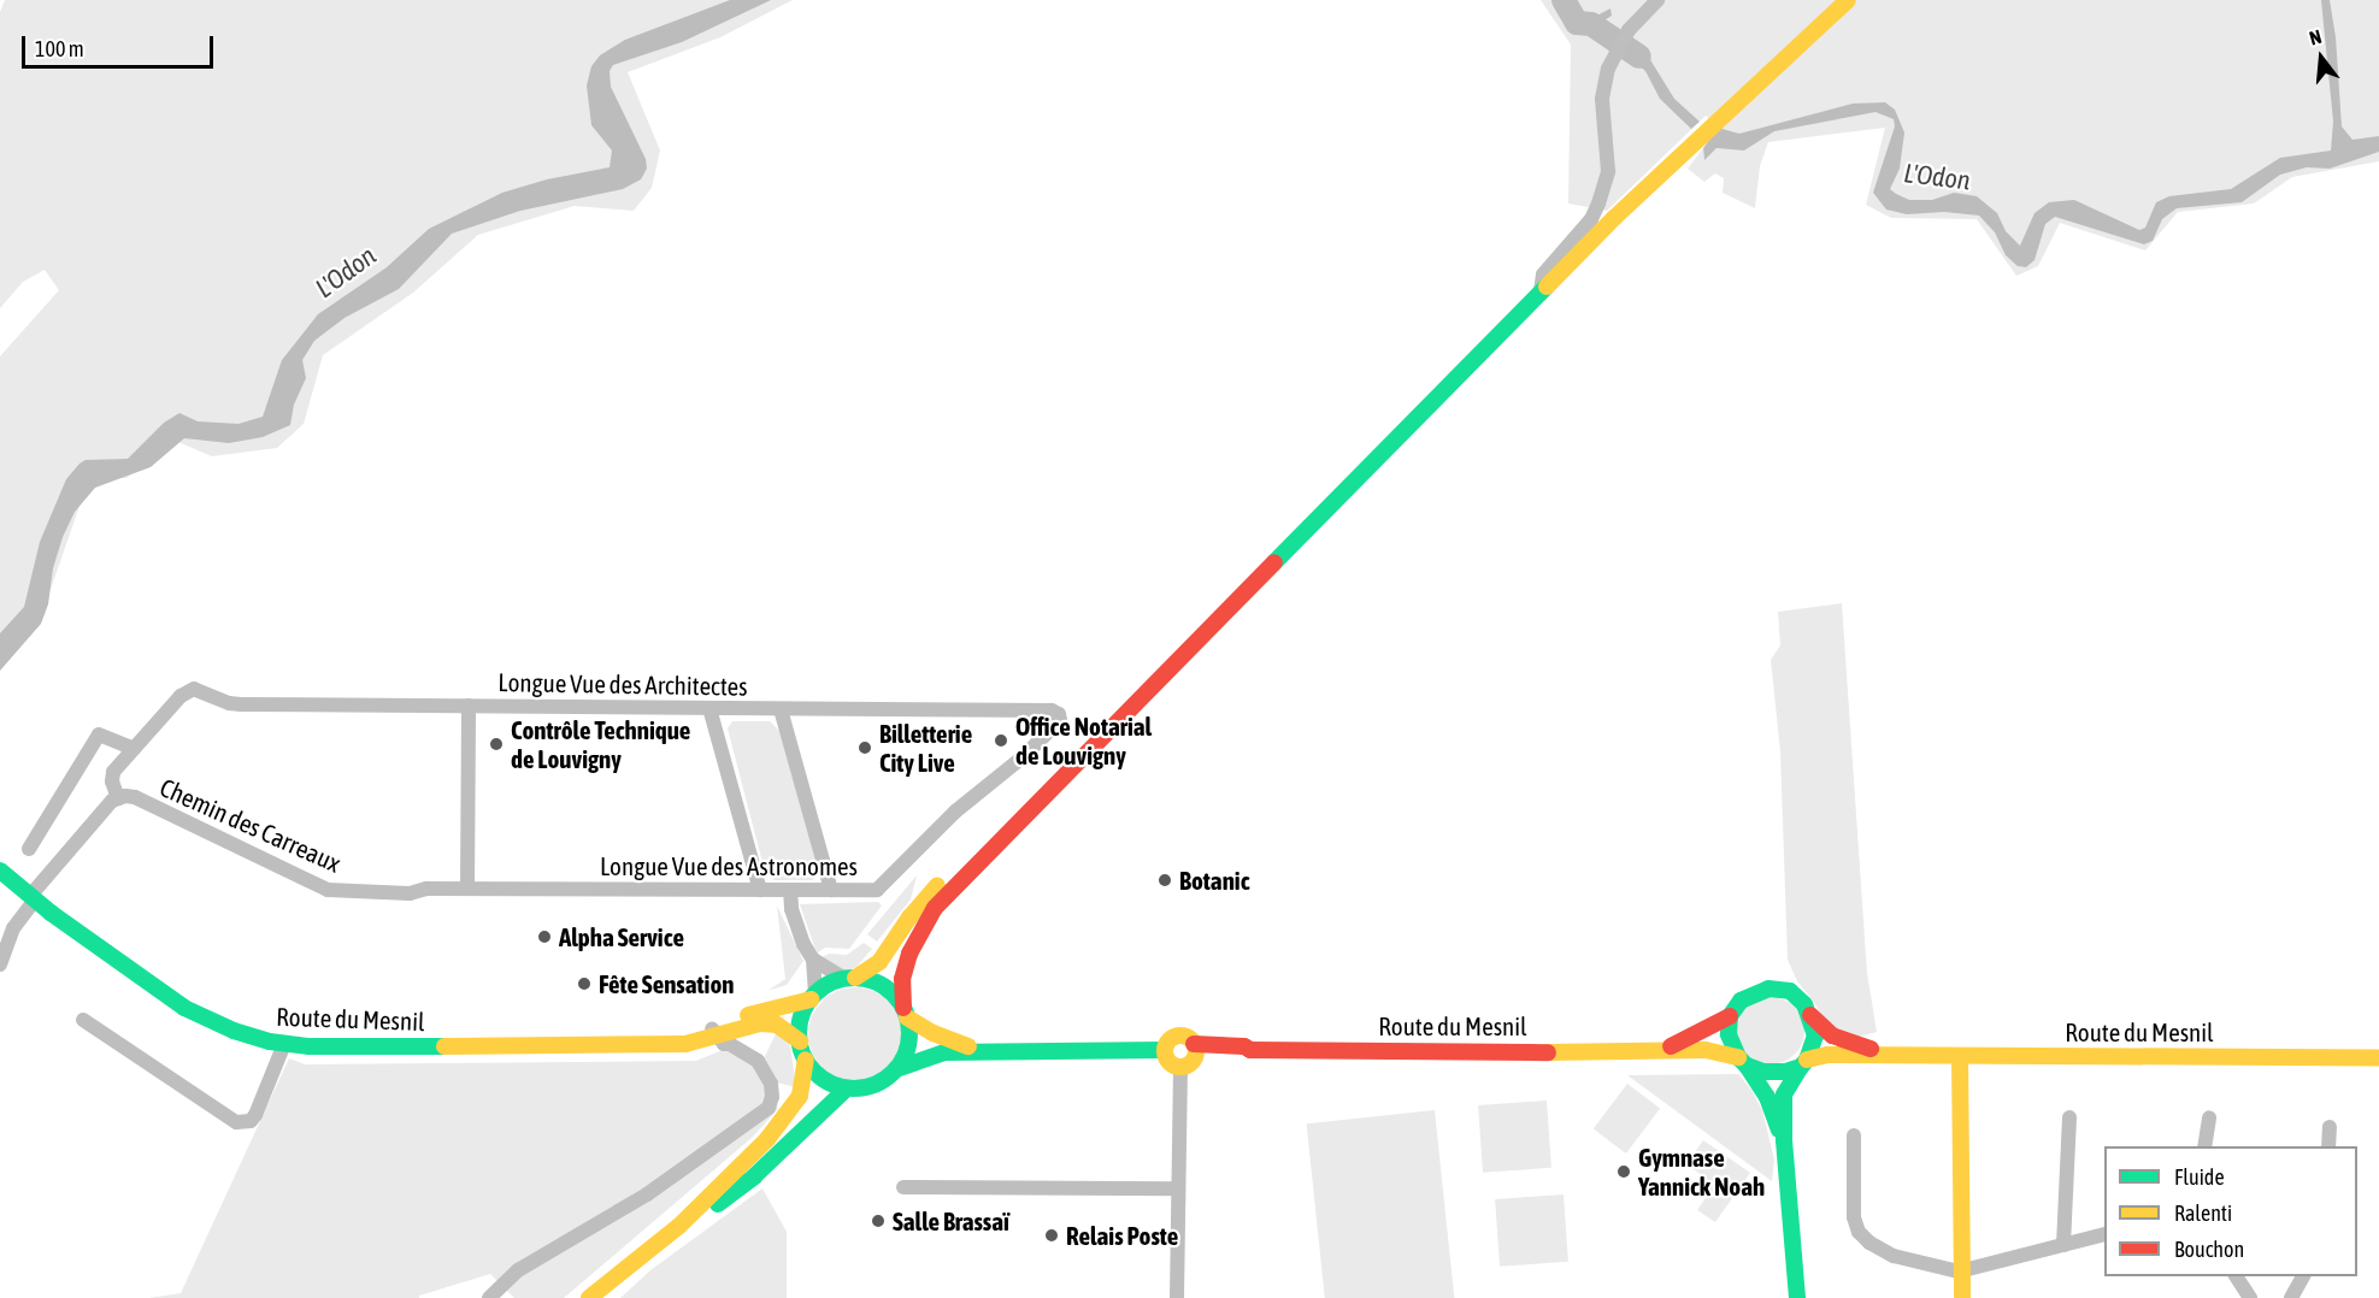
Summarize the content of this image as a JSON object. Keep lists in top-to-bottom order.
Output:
{
  "streets": {
    "main road": ["Route du Mesnil"],
    "street": ["Longue Vue des Architectes", "Chemin des Carreaux", "Longue Vue des Astronomes"]
  },
  "crossings": [
    ["Longue Vue des Architectes", "Longue Vue des Astronomes"],
    ["Chemin des Carreaux", "Longue Vue des Astronomes"]
  ],
  "water": ["L'Odon"],
  "places": [
    "Office Notarial de Louvigny",
    "Contrôle Technique de Louvigny",
    "Billetterie City Live",
    "Botanic",
    "Alpha Service",
    "Fête Sensation",
    "Gymnase Yannick Noah",
    "Salle Brassaï",
    "Relais Poste"
  ],
  "legend": ["Fluide", "Ralenti", "Bouchon"],
  "scale_bar": "100 m",
  "north": "top"
}
